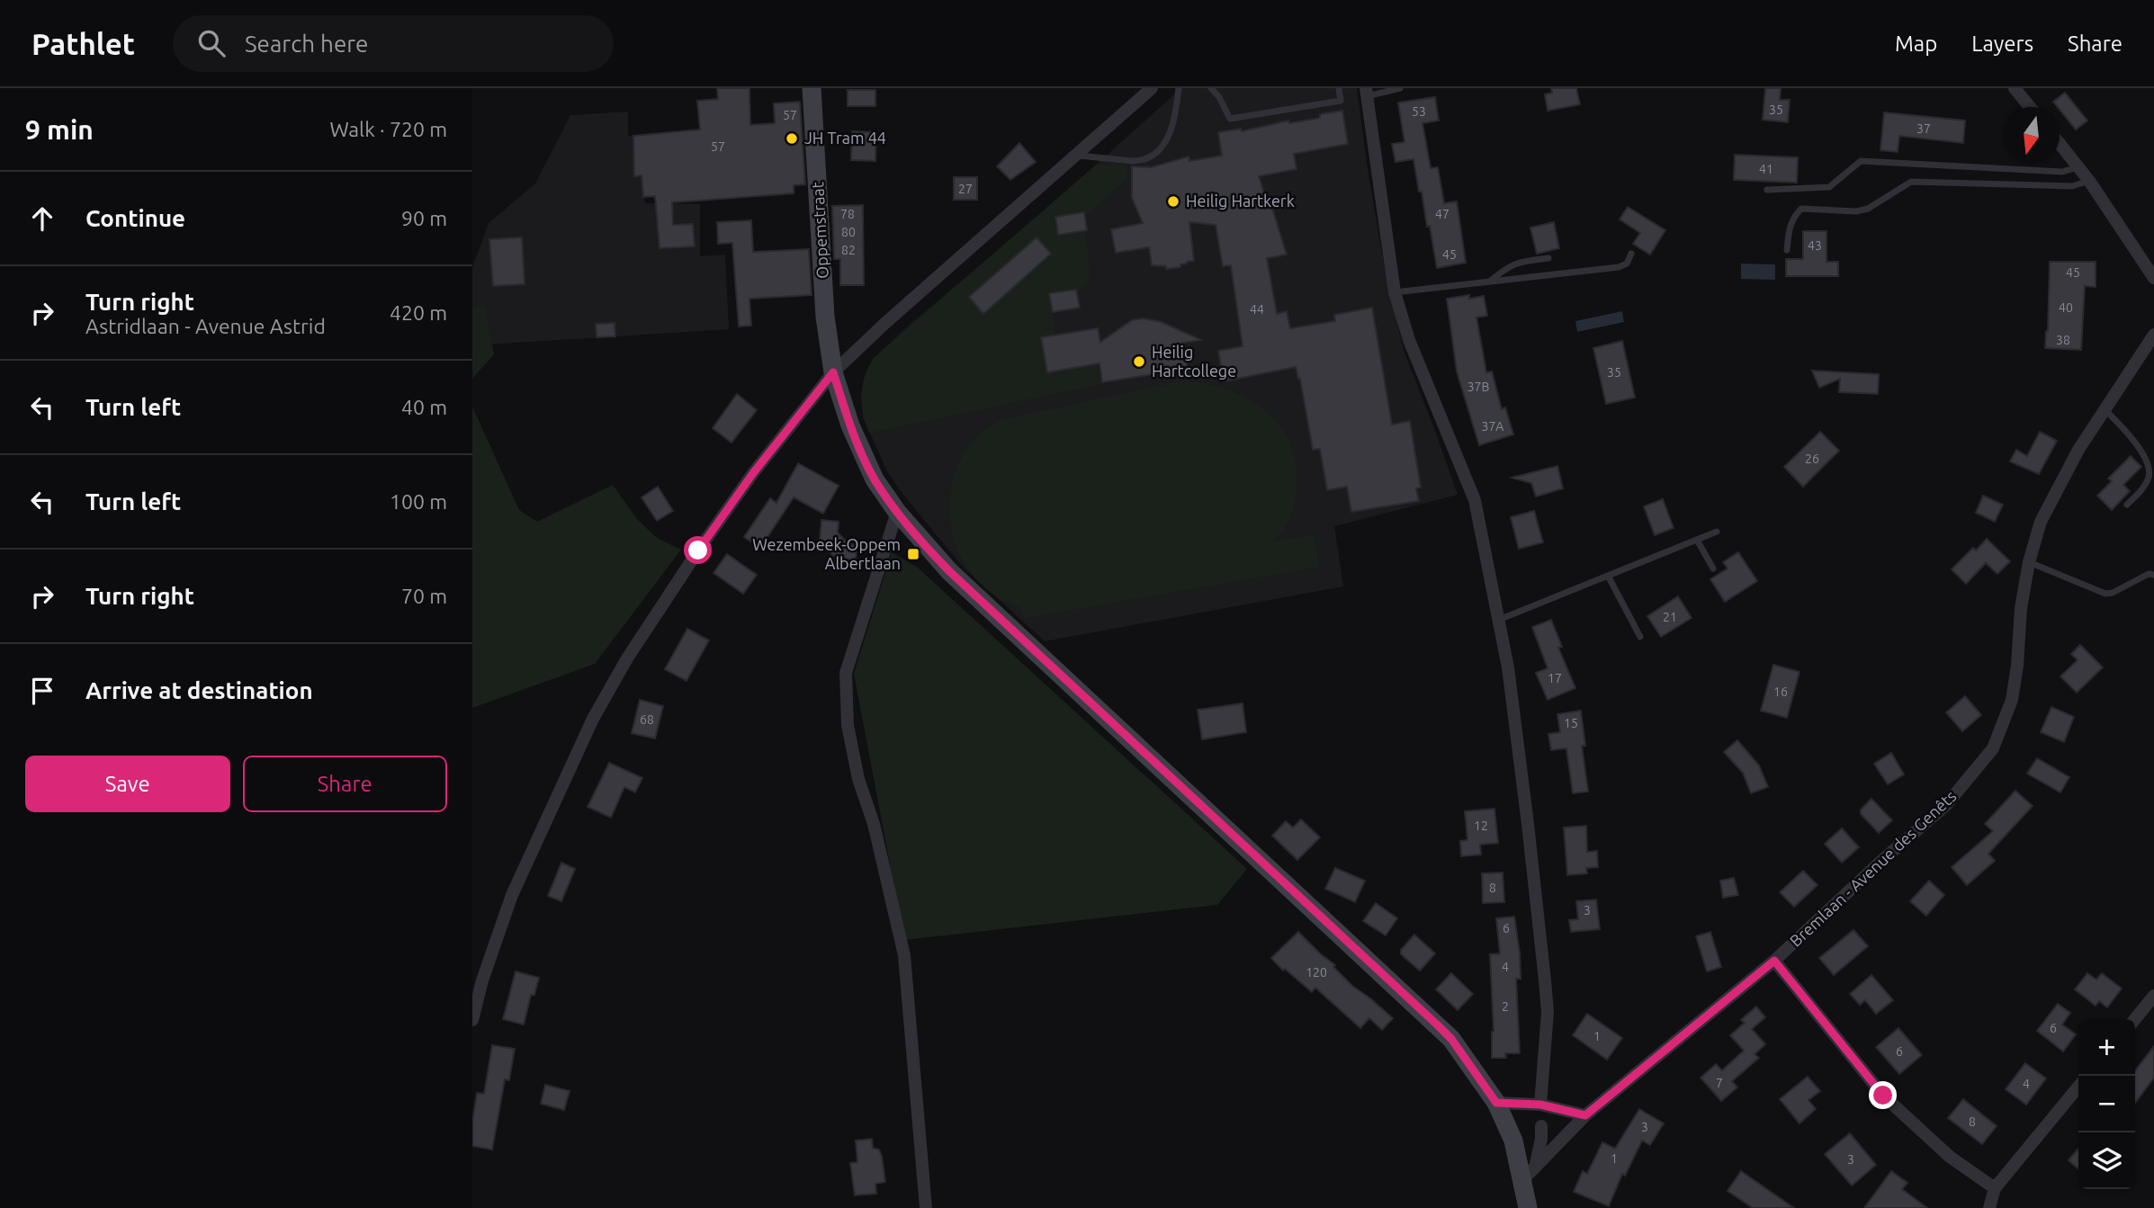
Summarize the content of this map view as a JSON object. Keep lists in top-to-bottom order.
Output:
{
  "streets": {
    "street": ["Oppemstraat", "Bremlaan - Avenue des Genêts"]
  },
  "crossings": [
    ["Oppemstraat", "Bremlaan - Avenue des Genêts"]
  ],
  "places": {
    "other": ["JH Tram 44", "Heilig Hartkerk", "Heilig Hartcollege"],
    "transit": ["Wezembeek-Oppem Albertlaan"]
  },
  "house_numbers": [
    "35",
    "53",
    "57",
    "37",
    "57",
    "41",
    "27",
    "78",
    "47",
    "80",
    "43",
    "82",
    "45",
    "45",
    "40",
    "44",
    "38",
    "35",
    "37B",
    "37A",
    "26",
    "21",
    "17",
    "16",
    "68",
    "15",
    "12",
    "8",
    "3",
    "6",
    "4",
    "120",
    "2",
    "6",
    "1",
    "6",
    "7",
    "4",
    "8",
    "3",
    "1",
    "3"
  ],
  "north": "bottom",
  "page": {
    "header": "Pathlet",
    "search": "Search here",
    "nav": ["Map", "Layers", "Share"],
    "heading": ["9 min", "Walk · 720 m"],
    "list": [
      ["Continue", "90 m"],
      ["Turn right", "Astridlaan - Avenue Astrid", "420 m"],
      ["Turn left", "40 m"],
      ["Turn left", "100 m"],
      ["Turn right", "70 m"],
      "Arrive at destination"
    ],
    "buttons": ["Save", "Share"],
    "map_buttons": ["+", "−"]
  }
}
